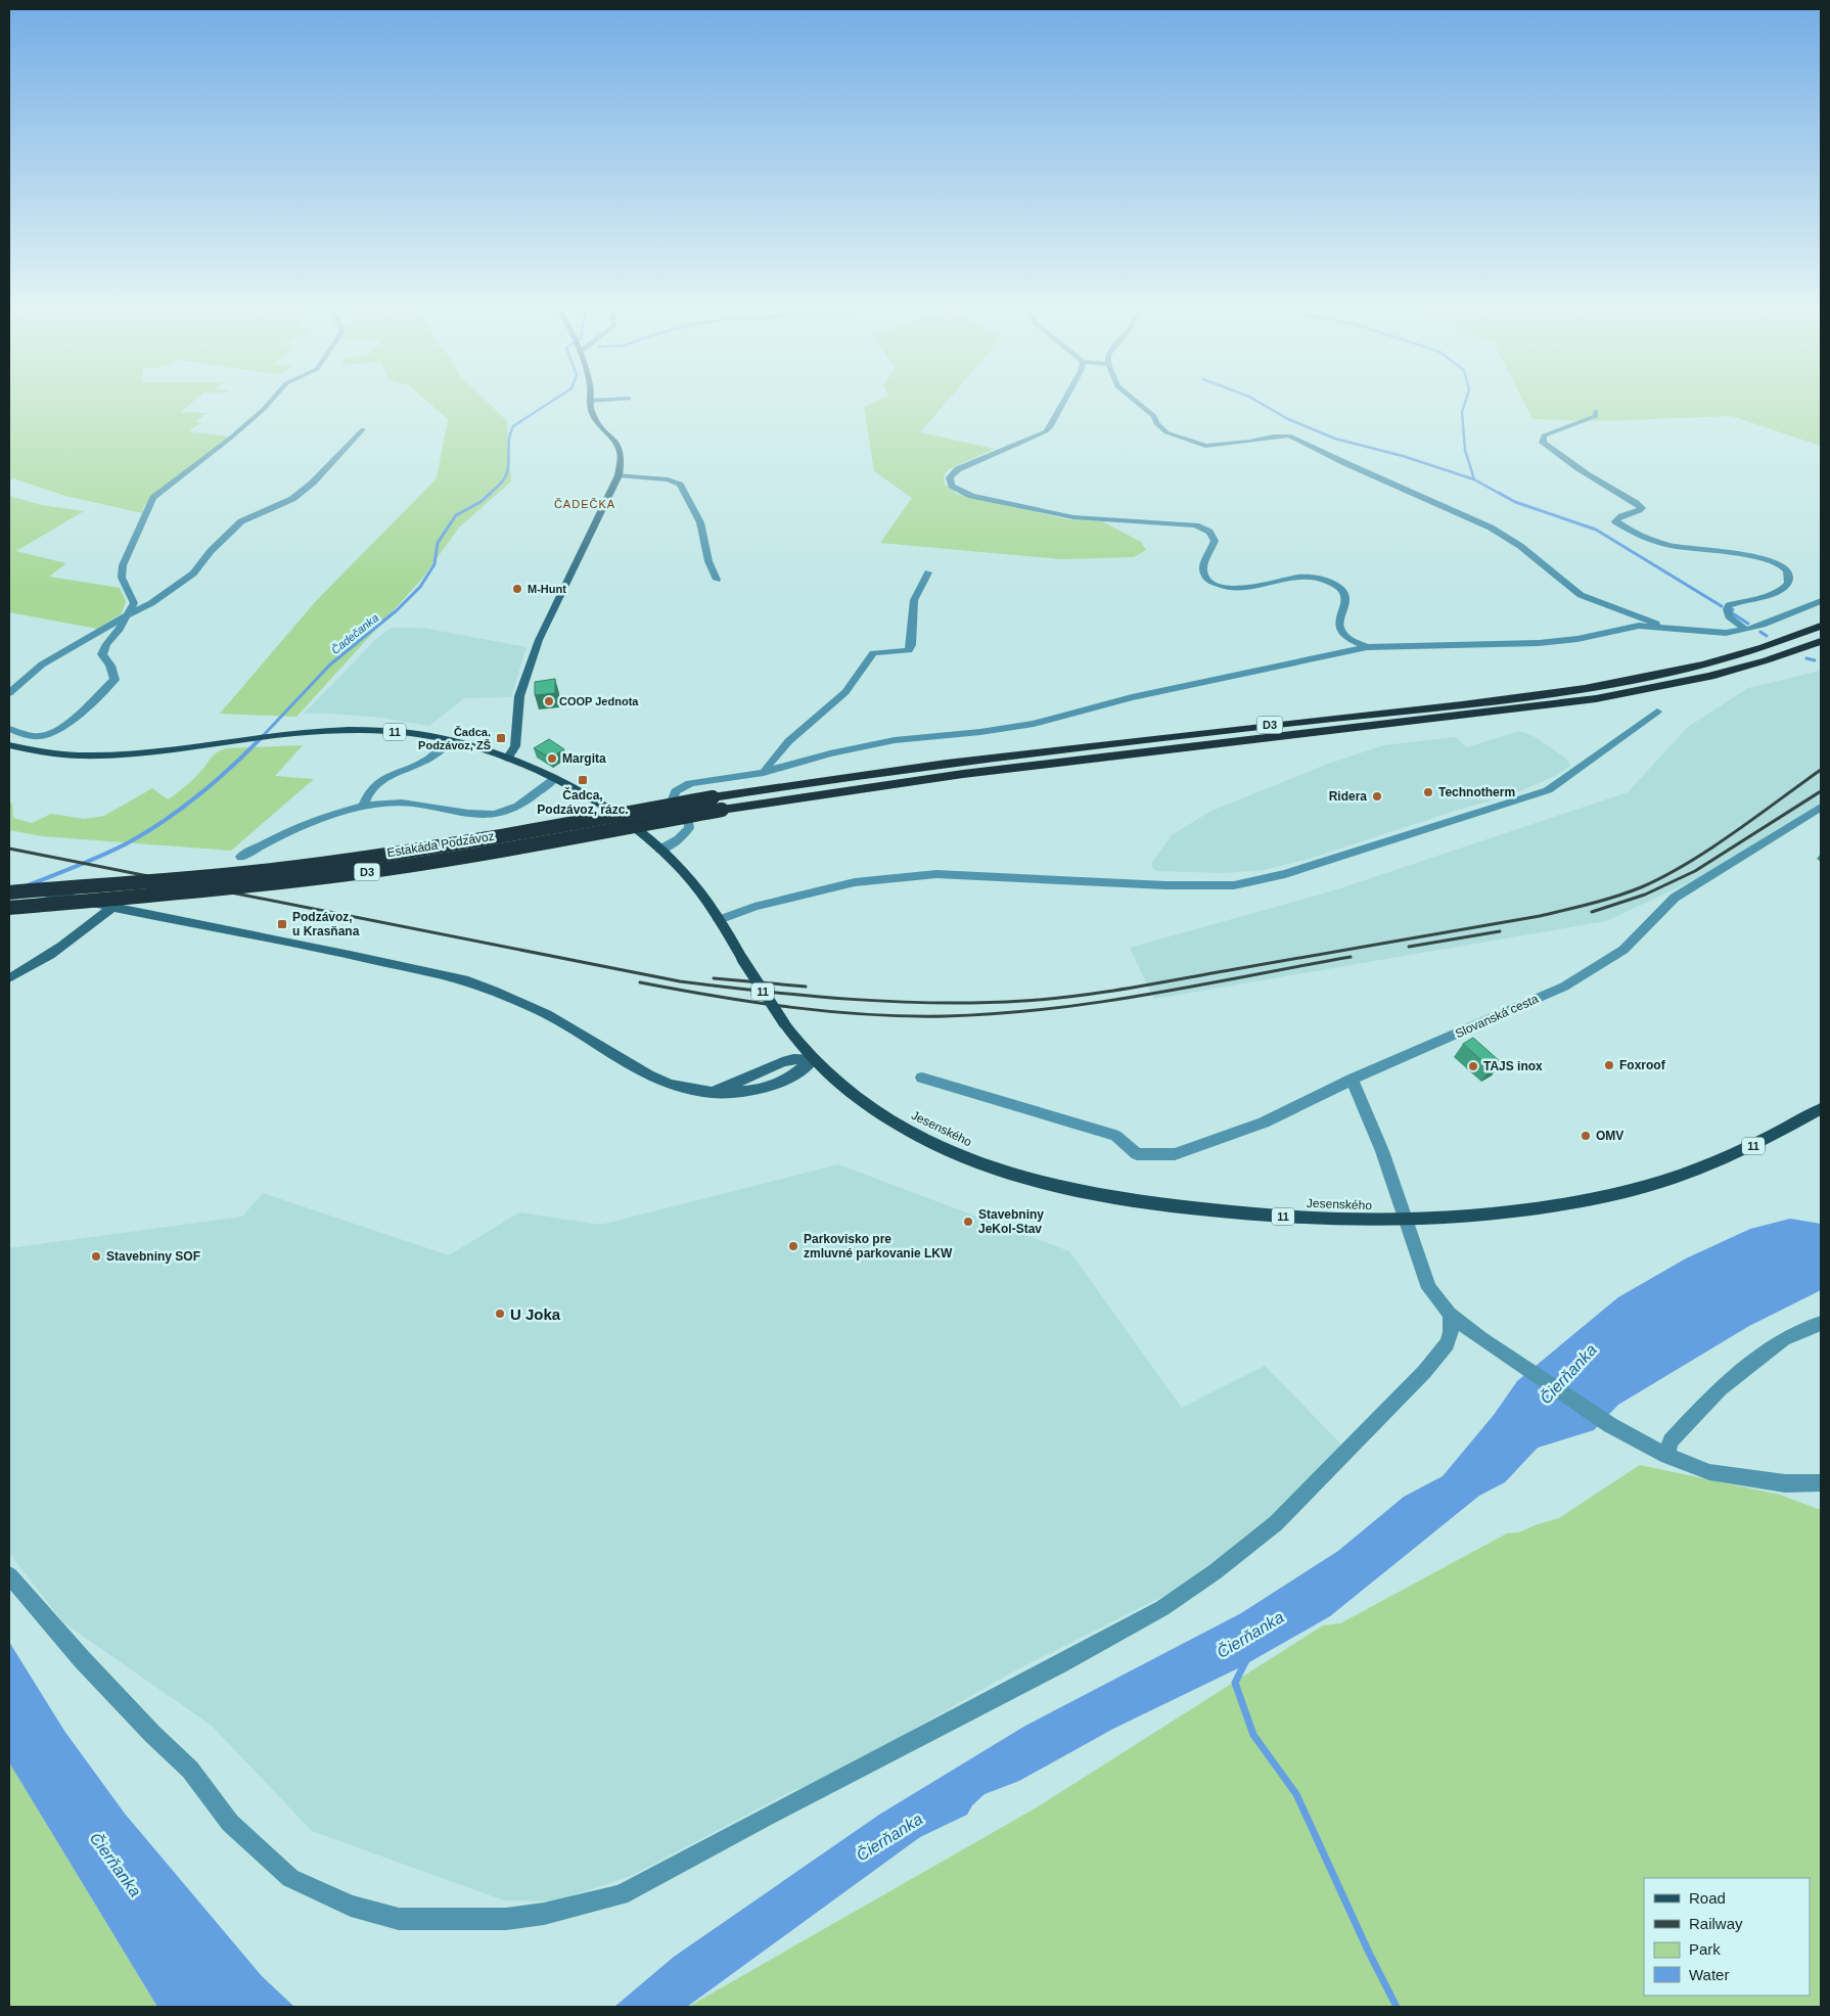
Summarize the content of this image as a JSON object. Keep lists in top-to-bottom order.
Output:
{
  "streets": {
    "highway": ["D3", "Estakáda Podzávoz"],
    "main road": ["11", "Jesenského"],
    "street": ["Slovanská cesta"]
  },
  "crossings": [
    ["11", "Jesenského"]
  ],
  "districts": ["ČADEČKA"],
  "water": ["Čadečanka", "Čierňanka"],
  "places": {
    "other": [
      "M-Hunt",
      "COOP Jednota",
      "Margita",
      "Technotherm",
      "Ridera",
      "Foxroof",
      "TAJS inox",
      "OMV",
      "Stavebniny JeKol-Stav",
      "Parkovisko pre zmluvné parkovanie LKW",
      "Stavebniny SOF",
      "U Joka"
    ],
    "transit": ["Čadca, Podzávoz, ZŠ", "Čadca, Podzávoz, rázc.", "Podzávoz, u Krasňana"]
  },
  "legend": [
    "Road",
    "Railway",
    "Park",
    "Water"
  ]
}
